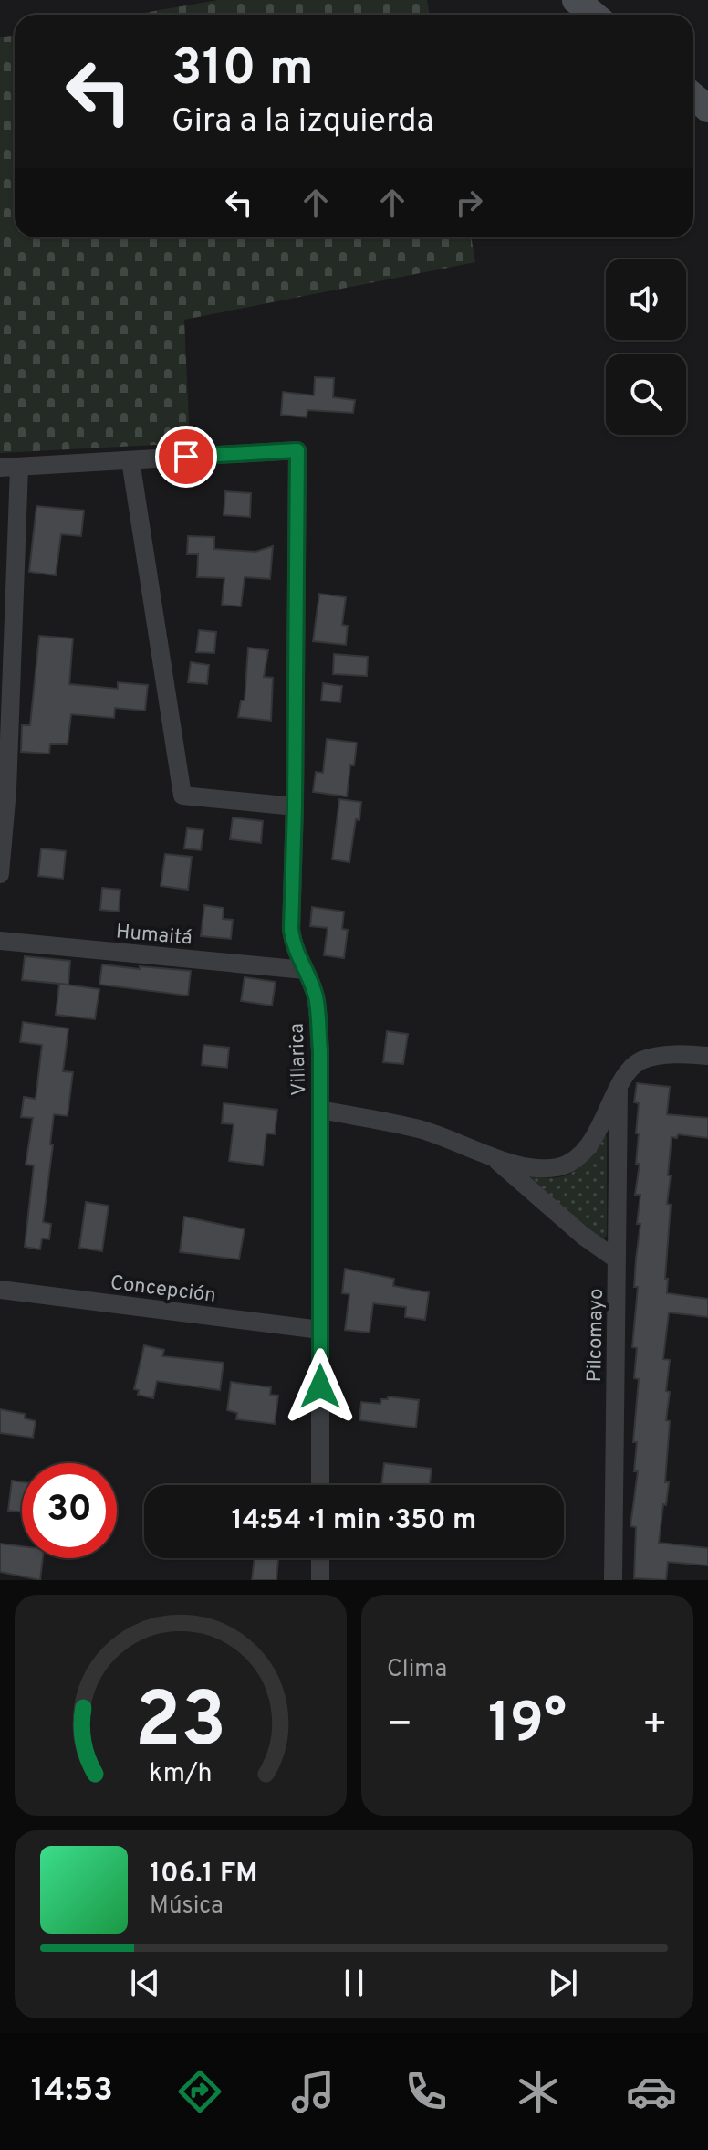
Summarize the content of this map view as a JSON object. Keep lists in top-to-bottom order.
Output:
{
  "streets": {
    "street": [
      "Humaitá",
      "Villarica",
      "Concepción",
      "Pilcomayo"
    ]
  },
  "crossings": [
    ["Humaitá", "Villarica"],
    ["Villarica", "Concepción"]
  ],
  "page": {
    "turn": ["310 m", "Gira a la izquierda"],
    "limit": "30",
    "trip": "14:54 · 1 min · 350 m",
    "tile": "Clima",
    "heat": ["−", "19°", "+"],
    "song": ["106.1 FM", "Música"],
    "tabs": "14:53",
    "gauge": ["23", "km/h"]
  }
}
